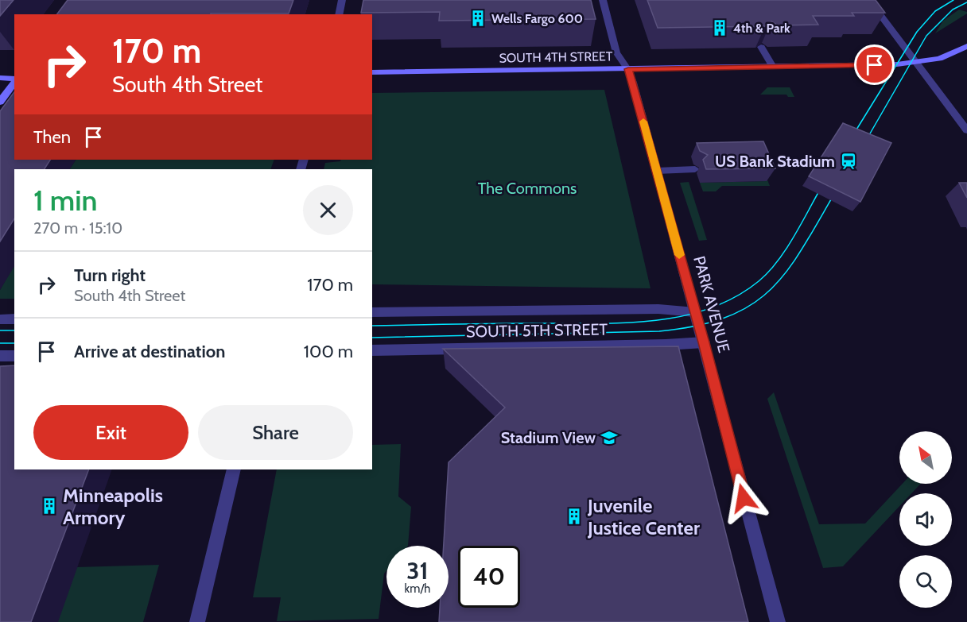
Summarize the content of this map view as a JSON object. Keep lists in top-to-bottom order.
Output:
{
  "streets": {
    "main road": ["SOUTH 4TH STREET"],
    "street": ["PARK AVENUE", "SOUTH 5TH STREET"]
  },
  "crossings": [
    ["SOUTH 4TH STREET", "PARK AVENUE"],
    ["PARK AVENUE", "SOUTH 5TH STREET"]
  ],
  "parks": ["The Commons"],
  "places": {
    "building": [
      "Wells Fargo 600",
      "4th & Park",
      "Minneapolis Armory",
      "Juvenile Justice Center"
    ],
    "station": ["US Bank Stadium"],
    "school or university": ["Stadium View"]
  },
  "north": "top left",
  "page": {
    "turn": ["170 m", "South 4th Street"],
    "then": "Then",
    "heading": ["1 min", "270 m · 15:10"],
    "list": [
      {
        "name": "Turn right",
        "note": "South 4th Street",
        "value": "170 m"
      },
      {
        "name": "Arrive at destination",
        "value": "100 m"
      }
    ],
    "buttons": ["Exit", "Share"],
    "speed": "31 km/h",
    "limit": "40"
  }
}
